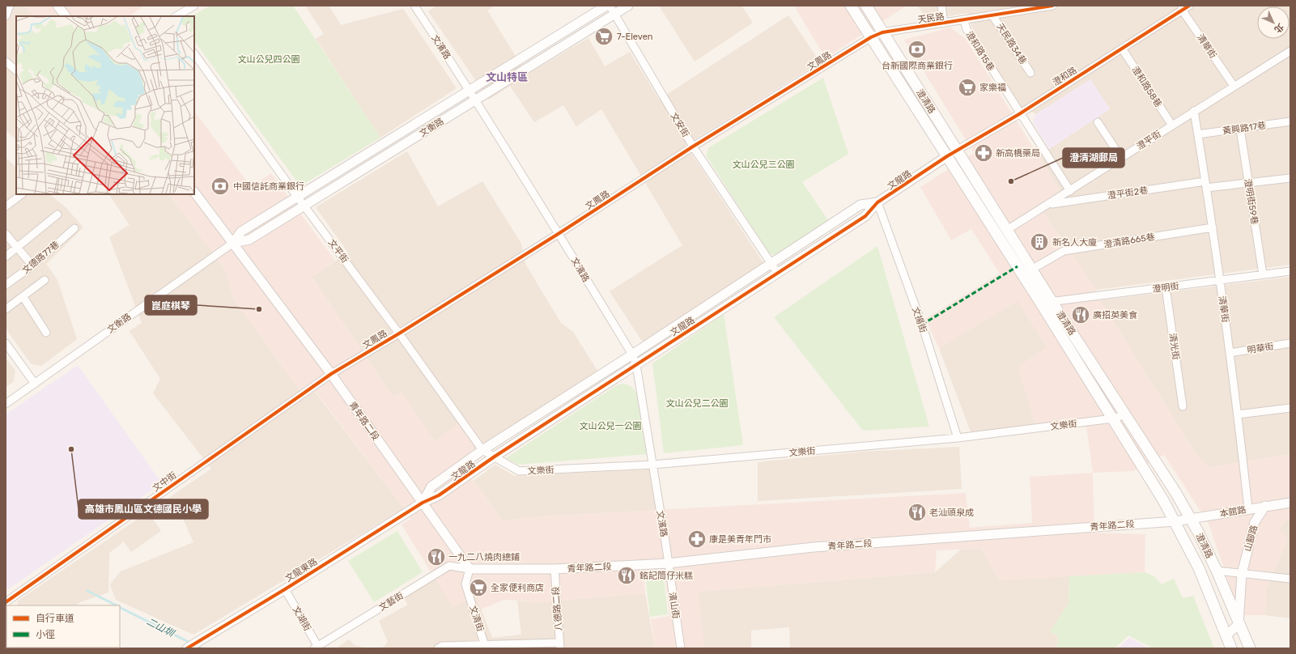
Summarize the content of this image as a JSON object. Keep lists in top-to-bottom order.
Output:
{
  "streets": {
    "main road": ["澄清路"],
    "street": [
      "天民路",
      "天民路34巷",
      "清華街",
      "文濱路",
      "澄和路15巷",
      "文鳳路",
      "澄和路",
      "澄和路58巷",
      "文安街",
      "文衡路",
      "黃興路17巷",
      "澄平街",
      "文龍路",
      "澄平街2巷",
      "澄明街59巷",
      "澄清路665巷",
      "文平街",
      "文德路77巷",
      "澄明街",
      "文揚街",
      "清光街",
      "明華街",
      "青年路二段",
      "文樂街",
      "文中街",
      "本館路",
      "山腳路",
      "文龍東路",
      "文藝街",
      "濱山街",
      "八德路二段",
      "文湖街",
      "文清街"
    ]
  },
  "crossings": [
    ["天民路", "天民路34巷"],
    ["天民路", "澄和路15巷"],
    ["天民路", "文鳳路"],
    ["天民路", "澄清路"],
    ["清華街", "澄和路"],
    ["清華街", "黃興路17巷"],
    ["清華街", "澄平街"],
    ["清華街", "澄平街2巷"],
    ["清華街", "澄清路665巷"],
    ["清華街", "澄明街"],
    ["清華街", "明華街"],
    ["清華街", "本館路"],
    ["文濱路", "文鳳路"],
    ["文濱路", "文衡路"],
    ["文濱路", "文龍路"],
    ["文濱路", "青年路二段"],
    ["文濱路", "文樂街"],
    ["文濱路", "濱山街"],
    ["澄和路15巷", "澄和路"],
    ["澄和路15巷", "澄平街"],
    ["文鳳路", "澄清路"],
    ["文鳳路", "文安街"],
    ["文鳳路", "文平街"],
    ["文鳳路", "青年路二段"],
    ["文鳳路", "文中街"],
    ["澄和路", "澄和路58巷"],
    ["澄和路", "澄清路"],
    ["澄和路", "文龍路"],
    ["澄和路58巷", "澄平街"],
    ["澄清路", "澄平街"],
    ["澄清路", "文龍路"],
    ["澄清路", "澄清路665巷"],
    ["澄清路", "澄明街"],
    ["澄清路", "青年路二段"],
    ["澄清路", "文樂街"],
    ["澄清路", "本館路"],
    ["澄清路", "山腳路"],
    ["文安街", "文衡路"],
    ["文安街", "文龍路"],
    ["文衡路", "文平街"],
    ["文衡路", "青年路二段"],
    ["黃興路17巷", "澄明街59巷"],
    ["澄平街", "澄平街2巷"],
    ["文龍路", "文平街"],
    ["文龍路", "文揚街"],
    ["文龍路", "青年路二段"],
    ["文龍路", "文樂街"],
    ["文龍路", "文龍東路"],
    ["澄平街2巷", "澄明街59巷"],
    ["澄明街59巷", "澄明街"],
    ["文平街", "文樂街"],
    ["澄明街", "清光街"],
    ["文揚街", "文樂街"],
    ["青年路二段", "文中街"],
    ["青年路二段", "本館路"],
    ["青年路二段", "文龍東路"],
    ["青年路二段", "文藝街"],
    ["青年路二段", "濱山街"],
    ["青年路二段", "八德路二段"],
    ["青年路二段", "文清街"],
    ["本館路", "山腳路"],
    ["文龍東路", "文湖街"],
    ["文藝街", "文湖街"],
    ["文藝街", "文清街"]
  ],
  "districts": ["文山特區"],
  "water": ["二山圳"],
  "parks": [
    "文山公兒四公園",
    "文山公兒三公園",
    "文山公兒二公園",
    "文山公兒一公園"
  ],
  "places": {
    "supermarket": ["7-Eleven", "家樂福", "全家便利商店"],
    "bank": ["台新國際商業銀行", "中國信託商業銀行"],
    "pharmacy": ["新高橋藥局", "康是美青年門市"],
    "other": ["澄清湖郵局", "崑庭棋琴", "高雄市鳳山區文德國民小學"],
    "building": ["新名人大廈"],
    "restaurant": [
      "廣招英美食",
      "老汕頭泉成",
      "一九二八燒肉總鋪",
      "銘記筒仔米糕"
    ]
  },
  "legend": ["自行車道", "小徑"],
  "north": "bottom right"
}
